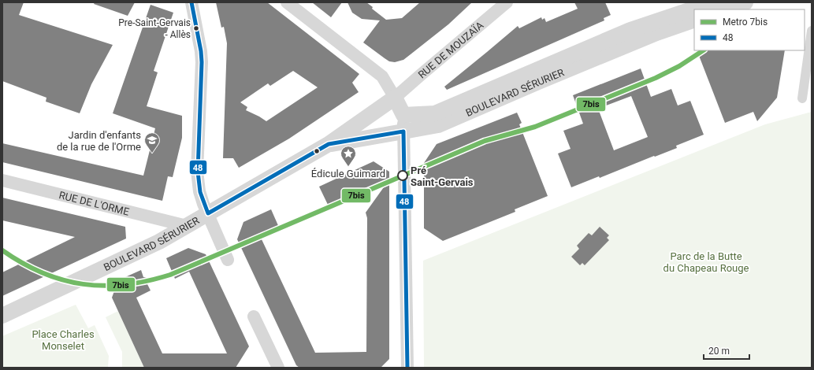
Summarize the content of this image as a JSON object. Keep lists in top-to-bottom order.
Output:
{
  "streets": {
    "street": ["RUE DE MOUZAÏA", "BOULEVARD SÉRURIER", "RUE DE L'ORME"]
  },
  "crossings": [
    ["RUE DE MOUZAÏA", "BOULEVARD SÉRURIER"],
    ["BOULEVARD SÉRURIER", "RUE DE L'ORME"]
  ],
  "parks": ["Parc de la Butte du Chapeau Rouge", "Place Charles Monselet"],
  "places": {
    "other": ["Pre-Saint-Gervais - Allès", "Pré Saint-Gervais"],
    "school or university": ["Jardin d'enfants de la rue de l'Orme"],
    "place": ["Édicule Guimard"]
  },
  "lines": ["transit line 48", "metro line 7bis"],
  "legend": ["Metro 7bis", "48"],
  "scale_bar": "20 m"
}
